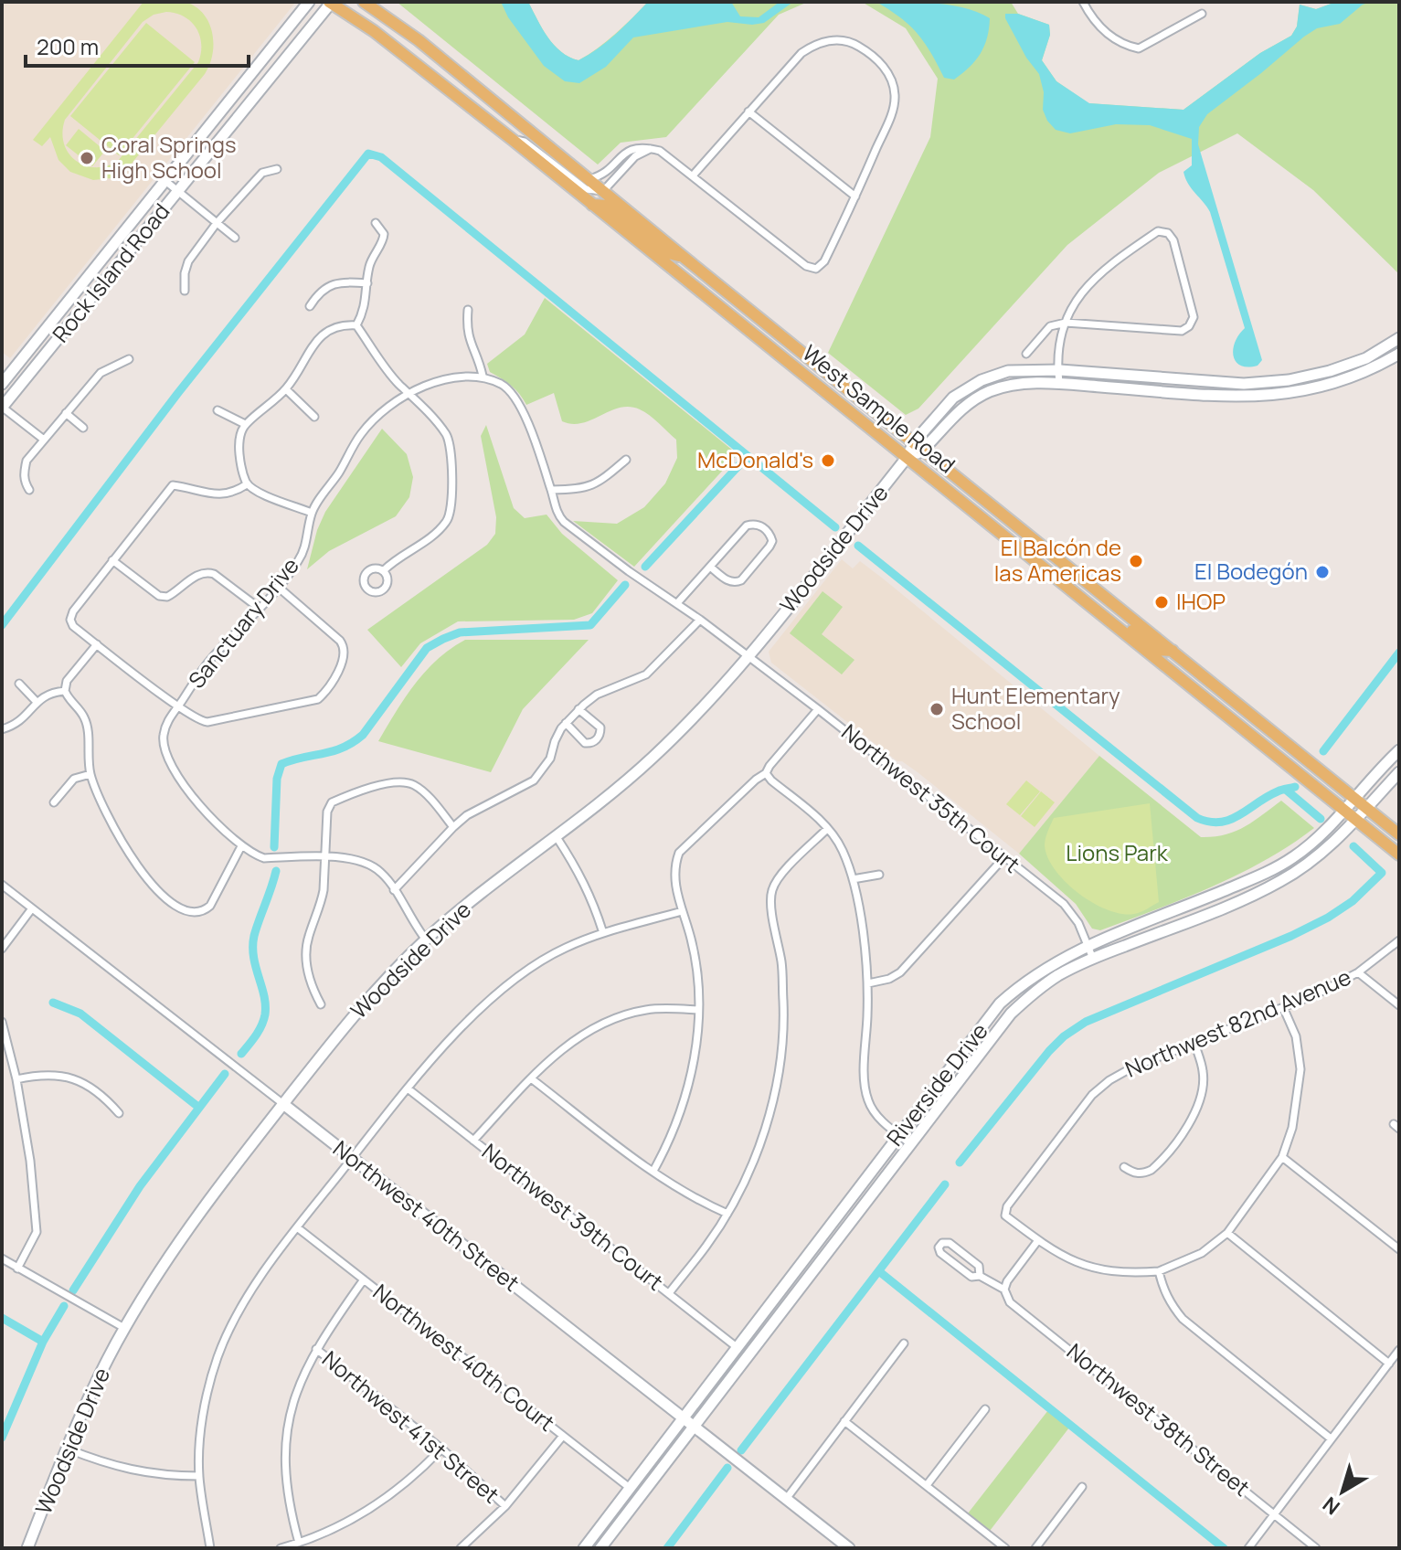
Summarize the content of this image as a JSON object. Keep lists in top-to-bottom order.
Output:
{
  "streets": {
    "main road": ["West Sample Road"],
    "street": [
      "Rock Island Road",
      "Woodside Drive",
      "Sanctuary Drive",
      "Northwest 35th Court",
      "Northwest 82nd Avenue",
      "Riverside Drive",
      "Northwest 40th Street",
      "Northwest 39th Court",
      "Northwest 40th Court",
      "Northwest 38th Street",
      "Northwest 41st Street"
    ]
  },
  "crossings": [
    ["Rock Island Road", "West Sample Road"],
    ["West Sample Road", "Woodside Drive"],
    ["West Sample Road", "Riverside Drive"],
    ["Woodside Drive", "Sanctuary Drive"],
    ["Woodside Drive", "Northwest 35th Court"],
    ["Woodside Drive", "Northwest 40th Street"],
    ["Northwest 35th Court", "Riverside Drive"],
    ["Riverside Drive", "Northwest 40th Street"],
    ["Riverside Drive", "Northwest 39th Court"],
    ["Riverside Drive", "Northwest 40th Court"]
  ],
  "parks": ["Lions Park"],
  "places": [
    "Coral Springs High School",
    "McDonald's",
    "El Balcón de las Americas",
    "El Bodegón",
    "IHOP",
    "Hunt Elementary School"
  ],
  "scale_bar": "200 m",
  "north": "bottom left"
}
